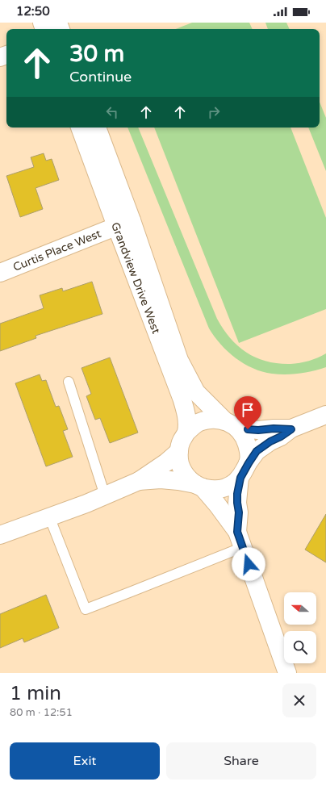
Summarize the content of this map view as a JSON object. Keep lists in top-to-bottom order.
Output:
{
  "streets": {
    "street": ["Curtis Place West", "Grandview Drive West"]
  },
  "crossings": [
    ["Curtis Place West", "Grandview Drive West"]
  ],
  "north": "left",
  "page": {
    "status": "12:50",
    "turn": ["30 m", "Continue"],
    "heading": ["1 min", "80 m · 12:51"],
    "buttons": ["Exit", "Share"]
  }
}
